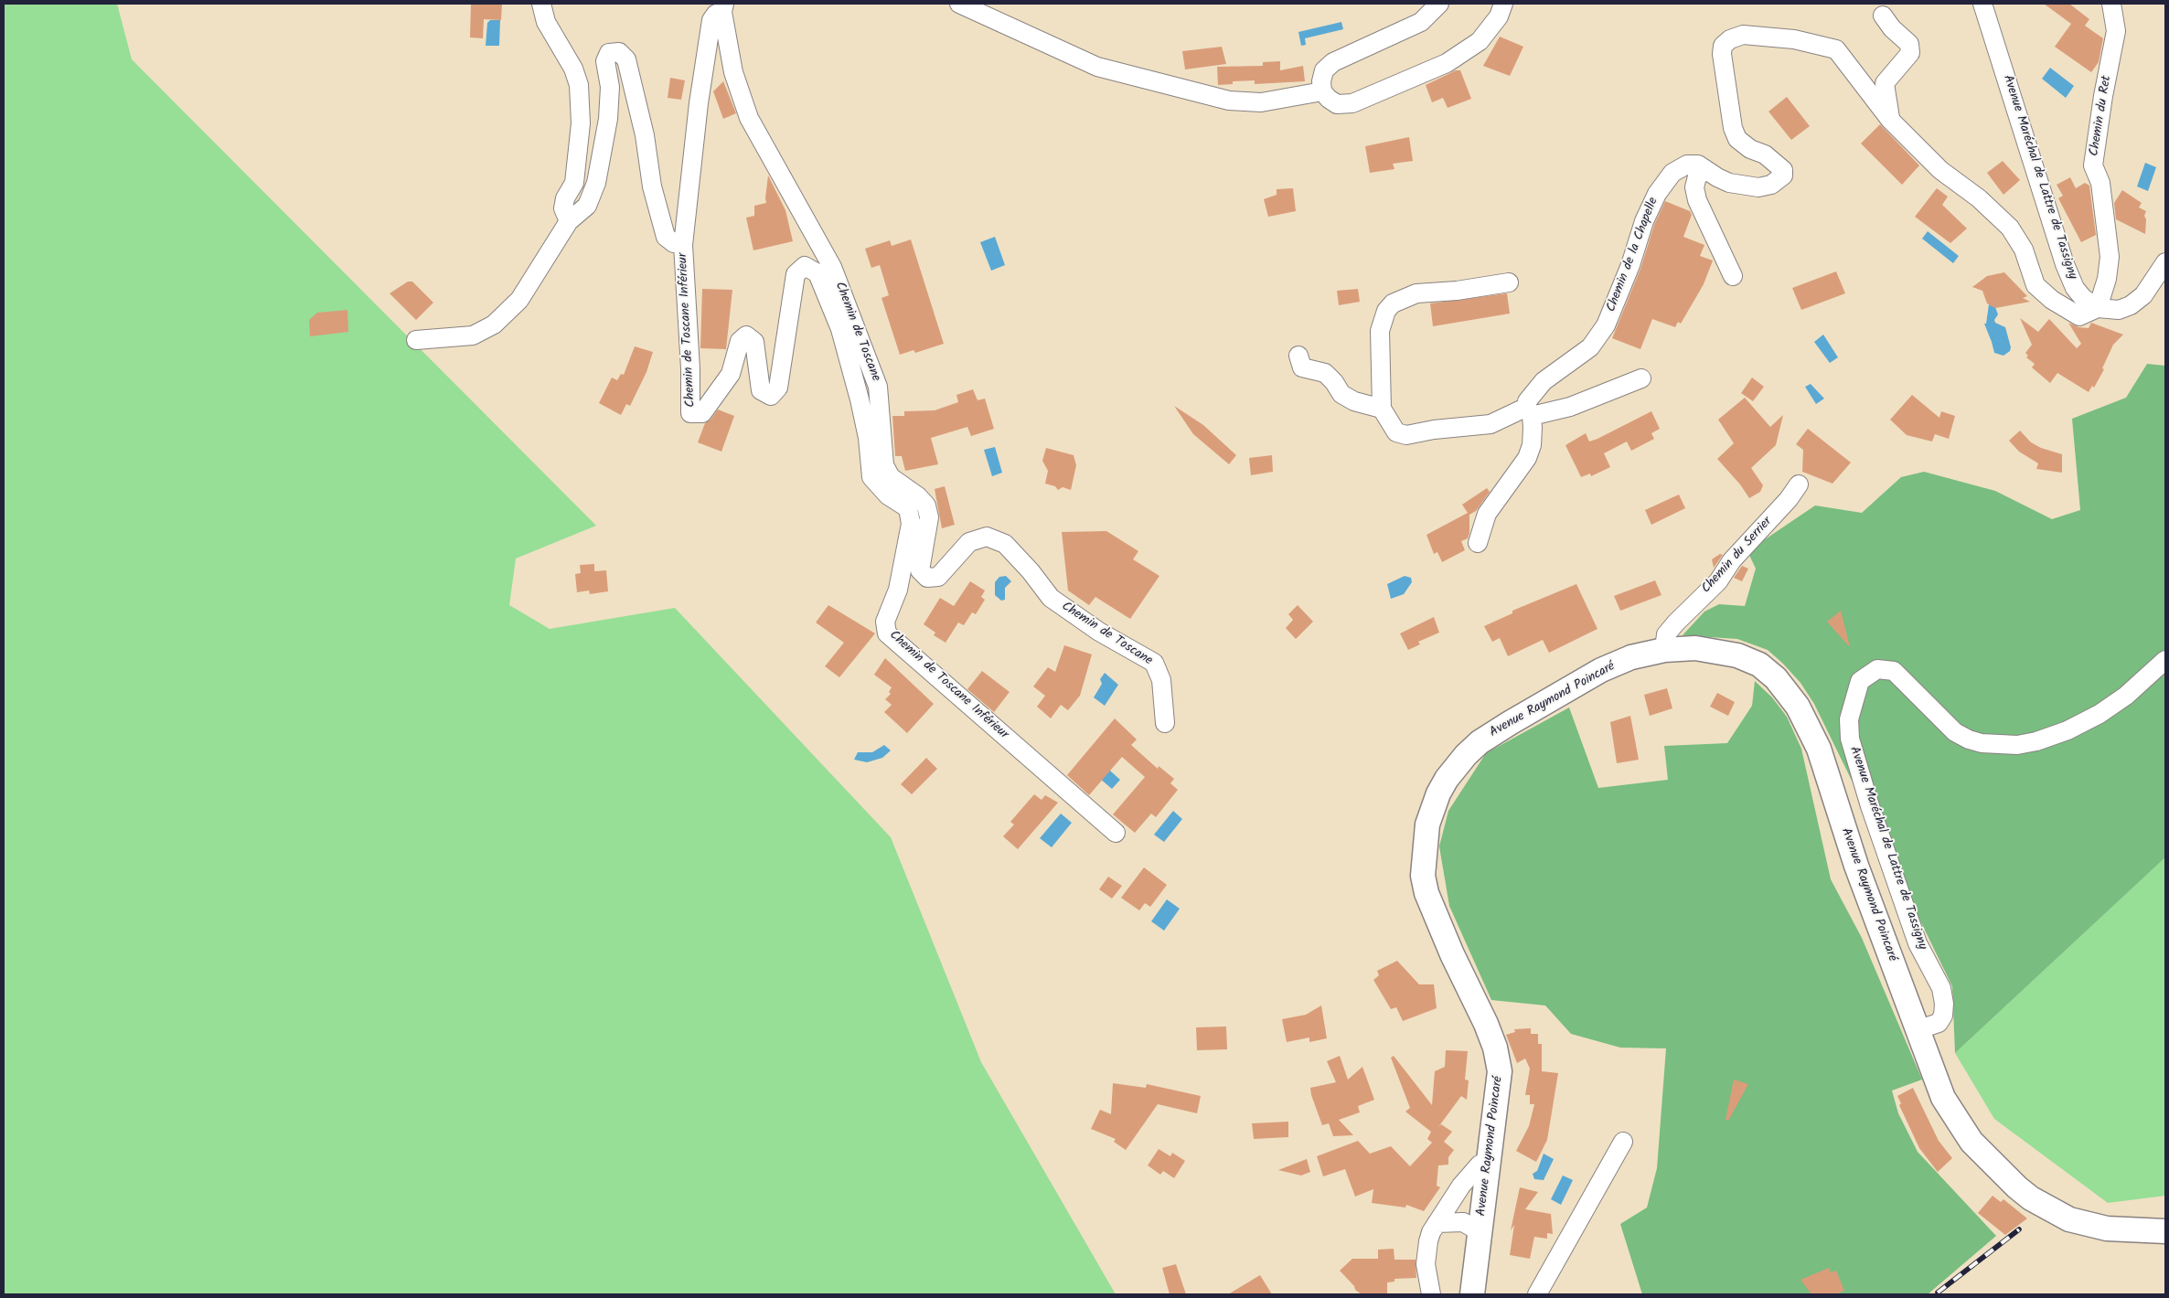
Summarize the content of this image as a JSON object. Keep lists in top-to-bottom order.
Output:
{
  "streets": {
    "main road": ["Avenue Raymond Poincaré"],
    "street": [
      "Chemin du Ret",
      "Avenue Maréchal de Lattre de Tassigny",
      "Chemin de la Chapelle",
      "Chemin de Toscane Inférieur",
      "Chemin de Toscane",
      "Chemin du Serrier"
    ]
  },
  "crossings": [
    ["Chemin du Ret", "Avenue Maréchal de Lattre de Tassigny"],
    ["Chemin du Ret", "Chemin de la Chapelle"],
    ["Avenue Maréchal de Lattre de Tassigny", "Chemin de la Chapelle"],
    ["Avenue Maréchal de Lattre de Tassigny", "Avenue Raymond Poincaré"],
    ["Chemin du Serrier", "Avenue Raymond Poincaré"]
  ]
}
